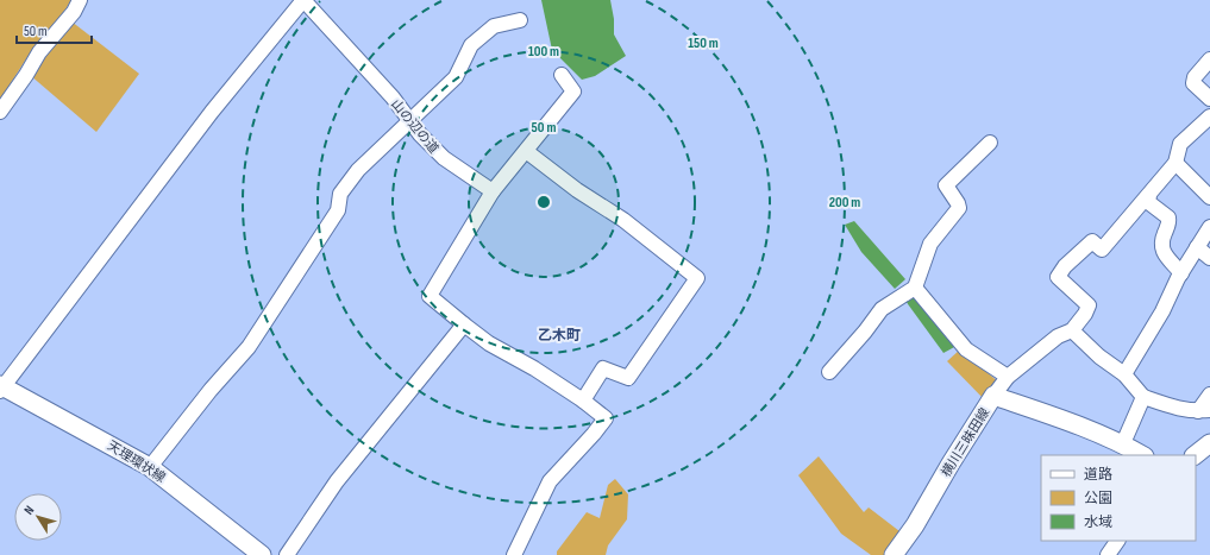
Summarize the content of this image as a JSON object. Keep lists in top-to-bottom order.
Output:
{
  "streets": {
    "main road": ["横川三昧田線", "天理環状線"],
    "street": ["山の辺の道"]
  },
  "districts": ["乙木町"],
  "legend": ["道路", "公園", "水域"],
  "scale_bar": "50 m",
  "north": "top left",
  "rings": [
    "150 m",
    "100 m",
    "50 m",
    "200 m"
  ]
}
